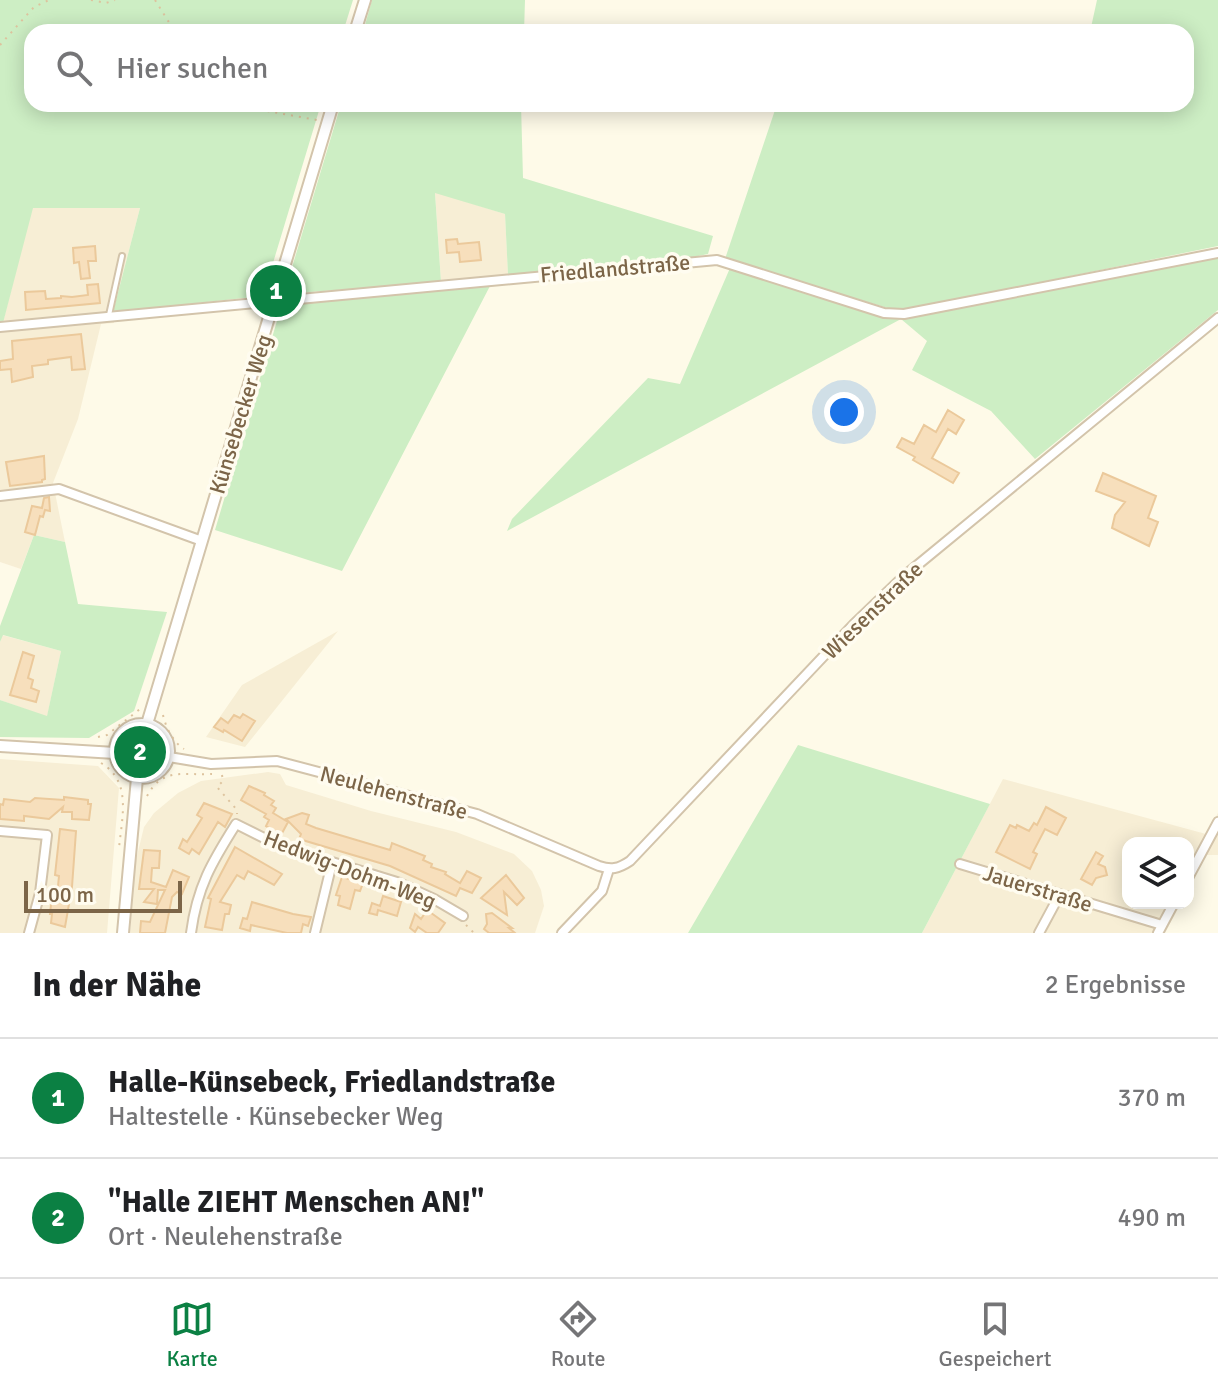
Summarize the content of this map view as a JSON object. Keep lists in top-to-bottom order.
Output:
{
  "streets": {
    "street": [
      "Friedlandstraße",
      "Künsebecker Weg",
      "Wiesenstraße",
      "Neulehenstraße",
      "Hedwig-Dohm-Weg",
      "Jauerstraße"
    ]
  },
  "crossings": [
    ["Friedlandstraße", "Künsebecker Weg"],
    ["Künsebecker Weg", "Neulehenstraße"],
    ["Wiesenstraße", "Neulehenstraße"]
  ],
  "scale_bar": "100 m",
  "page": {
    "search": "Hier suchen",
    "pins": ["1", "2"],
    "scale": "100 m",
    "heading": ["In der Nähe", "2 Ergebnisse"],
    "list": [
      {
        "mark": "1",
        "name": "Halle-Künsebeck, Friedlandstraße",
        "note": "Haltestelle · Künsebecker Weg",
        "value": "370 m"
      },
      {
        "mark": "2",
        "name": "\"Halle ZIEHT Menschen AN!\"",
        "note": "Ort · Neulehenstraße",
        "value": "490 m"
      }
    ],
    "nav": ["Karte", "Route", "Gespeichert"]
  }
}
